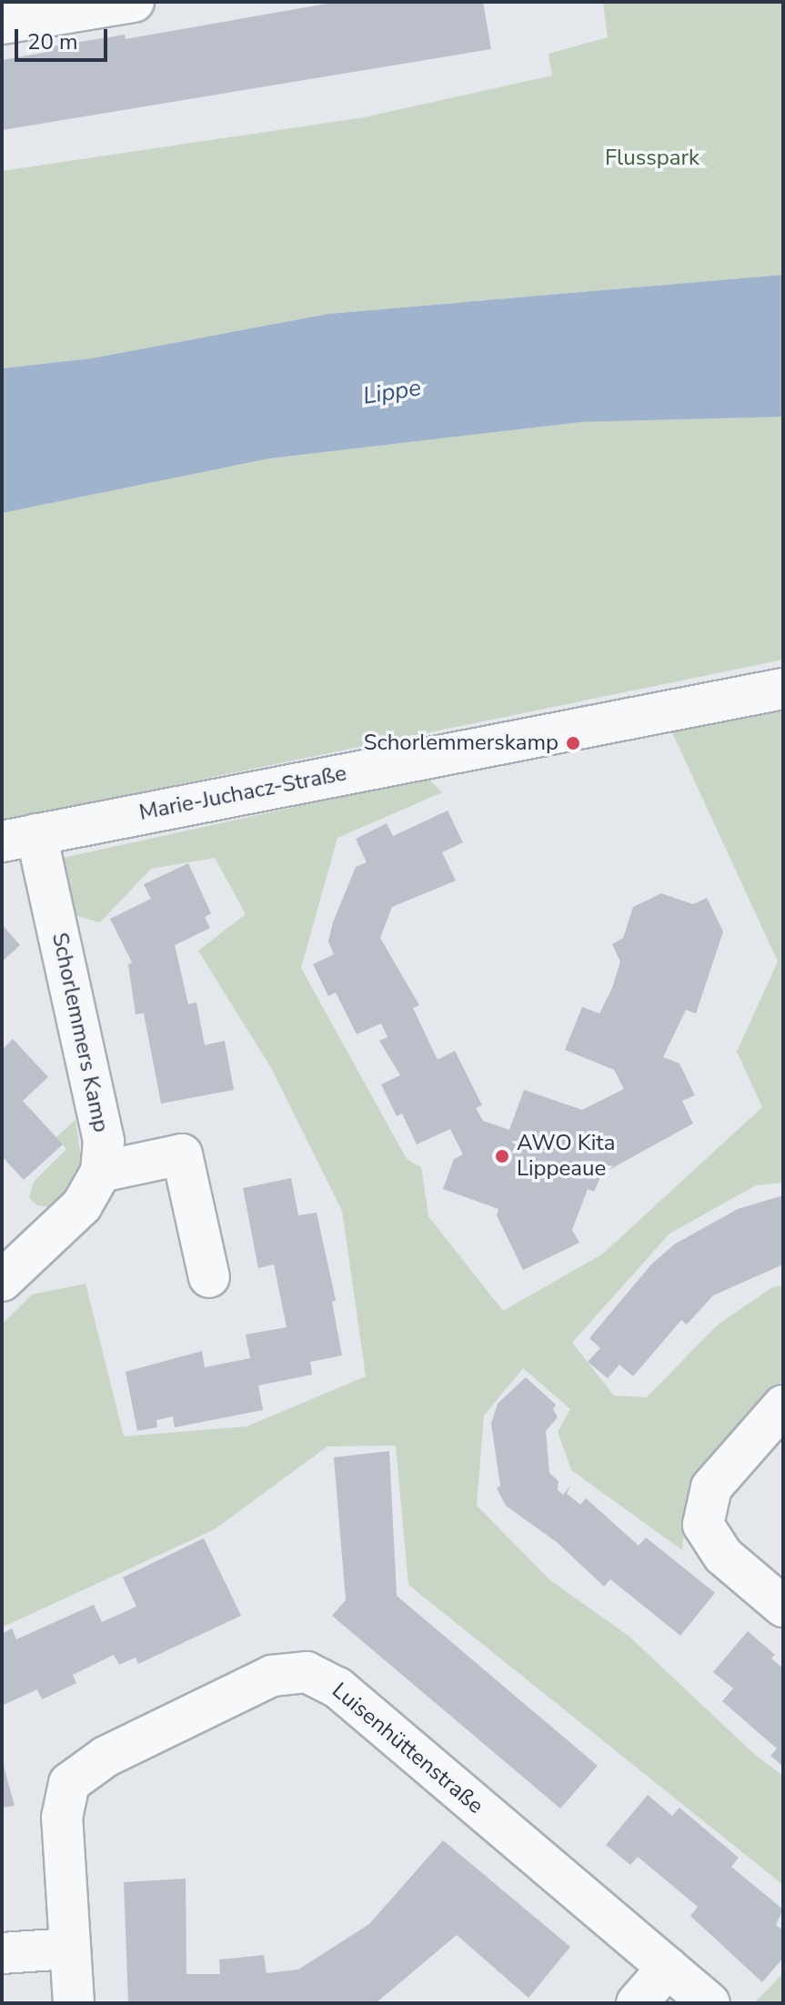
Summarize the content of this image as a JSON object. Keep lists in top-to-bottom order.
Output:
{
  "streets": {
    "street": ["Marie-Juchacz-Straße", "Schorlemmers Kamp", "Luisenhüttenstraße"]
  },
  "crossings": [
    ["Marie-Juchacz-Straße", "Schorlemmers Kamp"]
  ],
  "water": ["Lippe"],
  "parks": ["Flusspark"],
  "places": ["Schorlemmerskamp", "AWO Kita Lippeaue"],
  "scale_bar": "20 m"
}
